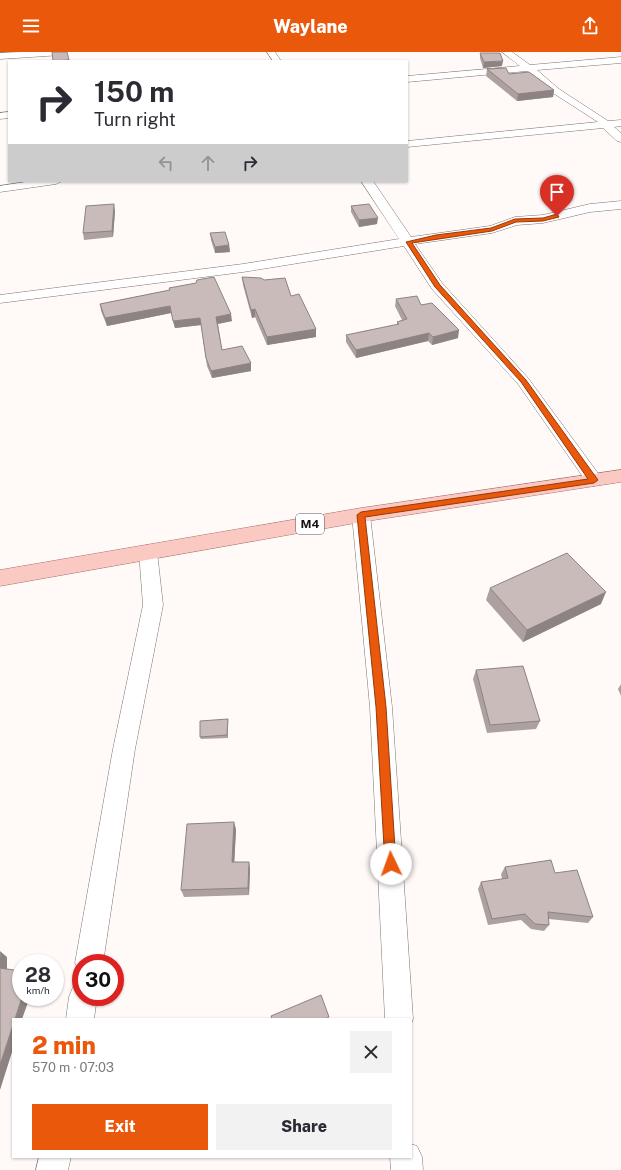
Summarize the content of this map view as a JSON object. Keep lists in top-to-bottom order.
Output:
{
  "streets": {
    "main road": ["M4"]
  },
  "page": {
    "header": "Waylane",
    "turn": ["150 m", "Turn right"],
    "speed": "28 km/h",
    "limit": "30",
    "heading": ["2 min", "570 m · 07:03"],
    "buttons": ["Exit", "Share"]
  }
}
